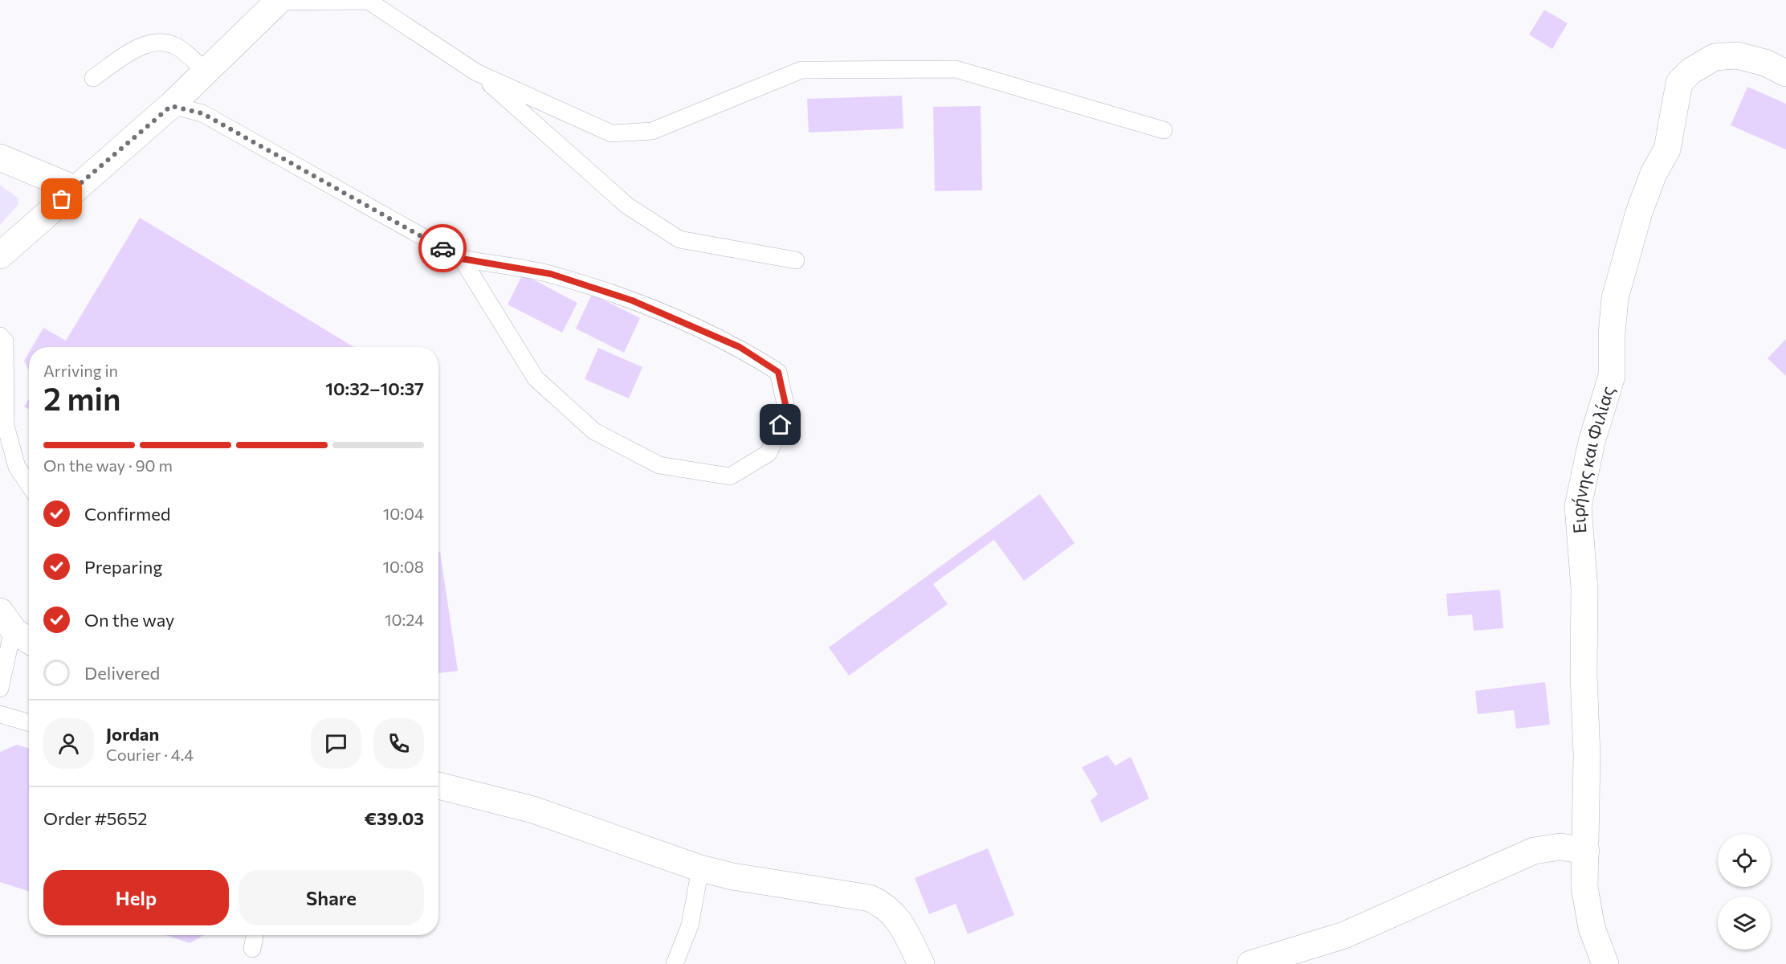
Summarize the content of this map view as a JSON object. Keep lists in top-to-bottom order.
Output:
{
  "streets": {
    "street": ["Ειρήνης και Φιλίας"]
  },
  "page": {
    "heading": ["2 min", "Arriving in", "10:32–10:37"],
    "panel": [
      "Jordan",
      "Courier · 4.4",
      "Order #5652",
      "€39.03"
    ],
    "bar": "On the way · 90 m",
    "list": [
      ["Confirmed", "10:04"],
      ["Preparing", "10:08"],
      ["On the way", "10:24"],
      "Delivered"
    ],
    "buttons": ["Help", "Share"]
  }
}
